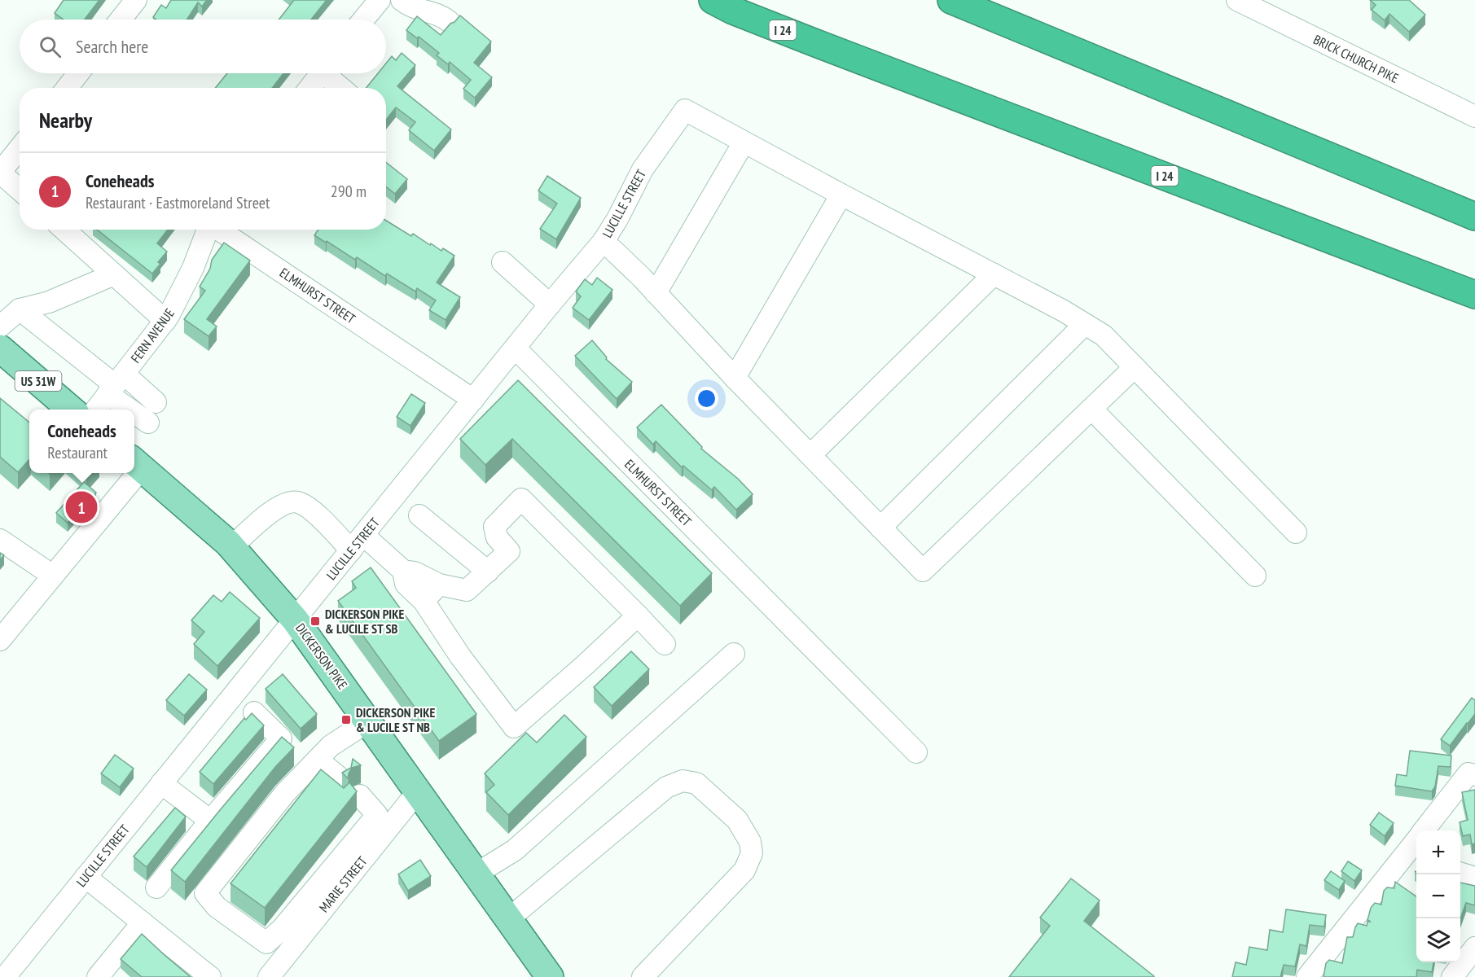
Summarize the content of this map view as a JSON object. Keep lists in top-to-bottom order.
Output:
{
  "streets": {
    "highway": ["I 24"],
    "main road": ["US 31W", "DICKERSON PIKE"],
    "street": [
      "BRICK CHURCH PIKE",
      "LUCILLE STREET",
      "ELMHURST STREET",
      "FERN AVENUE",
      "MARIE STREET"
    ]
  },
  "crossings": [
    ["LUCILLE STREET", "ELMHURST STREET"],
    ["LUCILLE STREET", "DICKERSON PIKE"],
    ["DICKERSON PIKE", "MARIE STREET"]
  ],
  "places": {
    "transit": ["DICKERSON PIKE & LUCILE ST SB", "DICKERSON PIKE & LUCILE ST NB"]
  },
  "page": {
    "search": "Search here",
    "heading": "Nearby",
    "list": [
      {
        "mark": "1",
        "name": "Coneheads",
        "note": "Restaurant · Eastmoreland Street",
        "value": "290 m"
      }
    ],
    "popup": ["Coneheads", "Restaurant"],
    "pins": "1",
    "map_buttons": ["+", "−"]
  }
}
